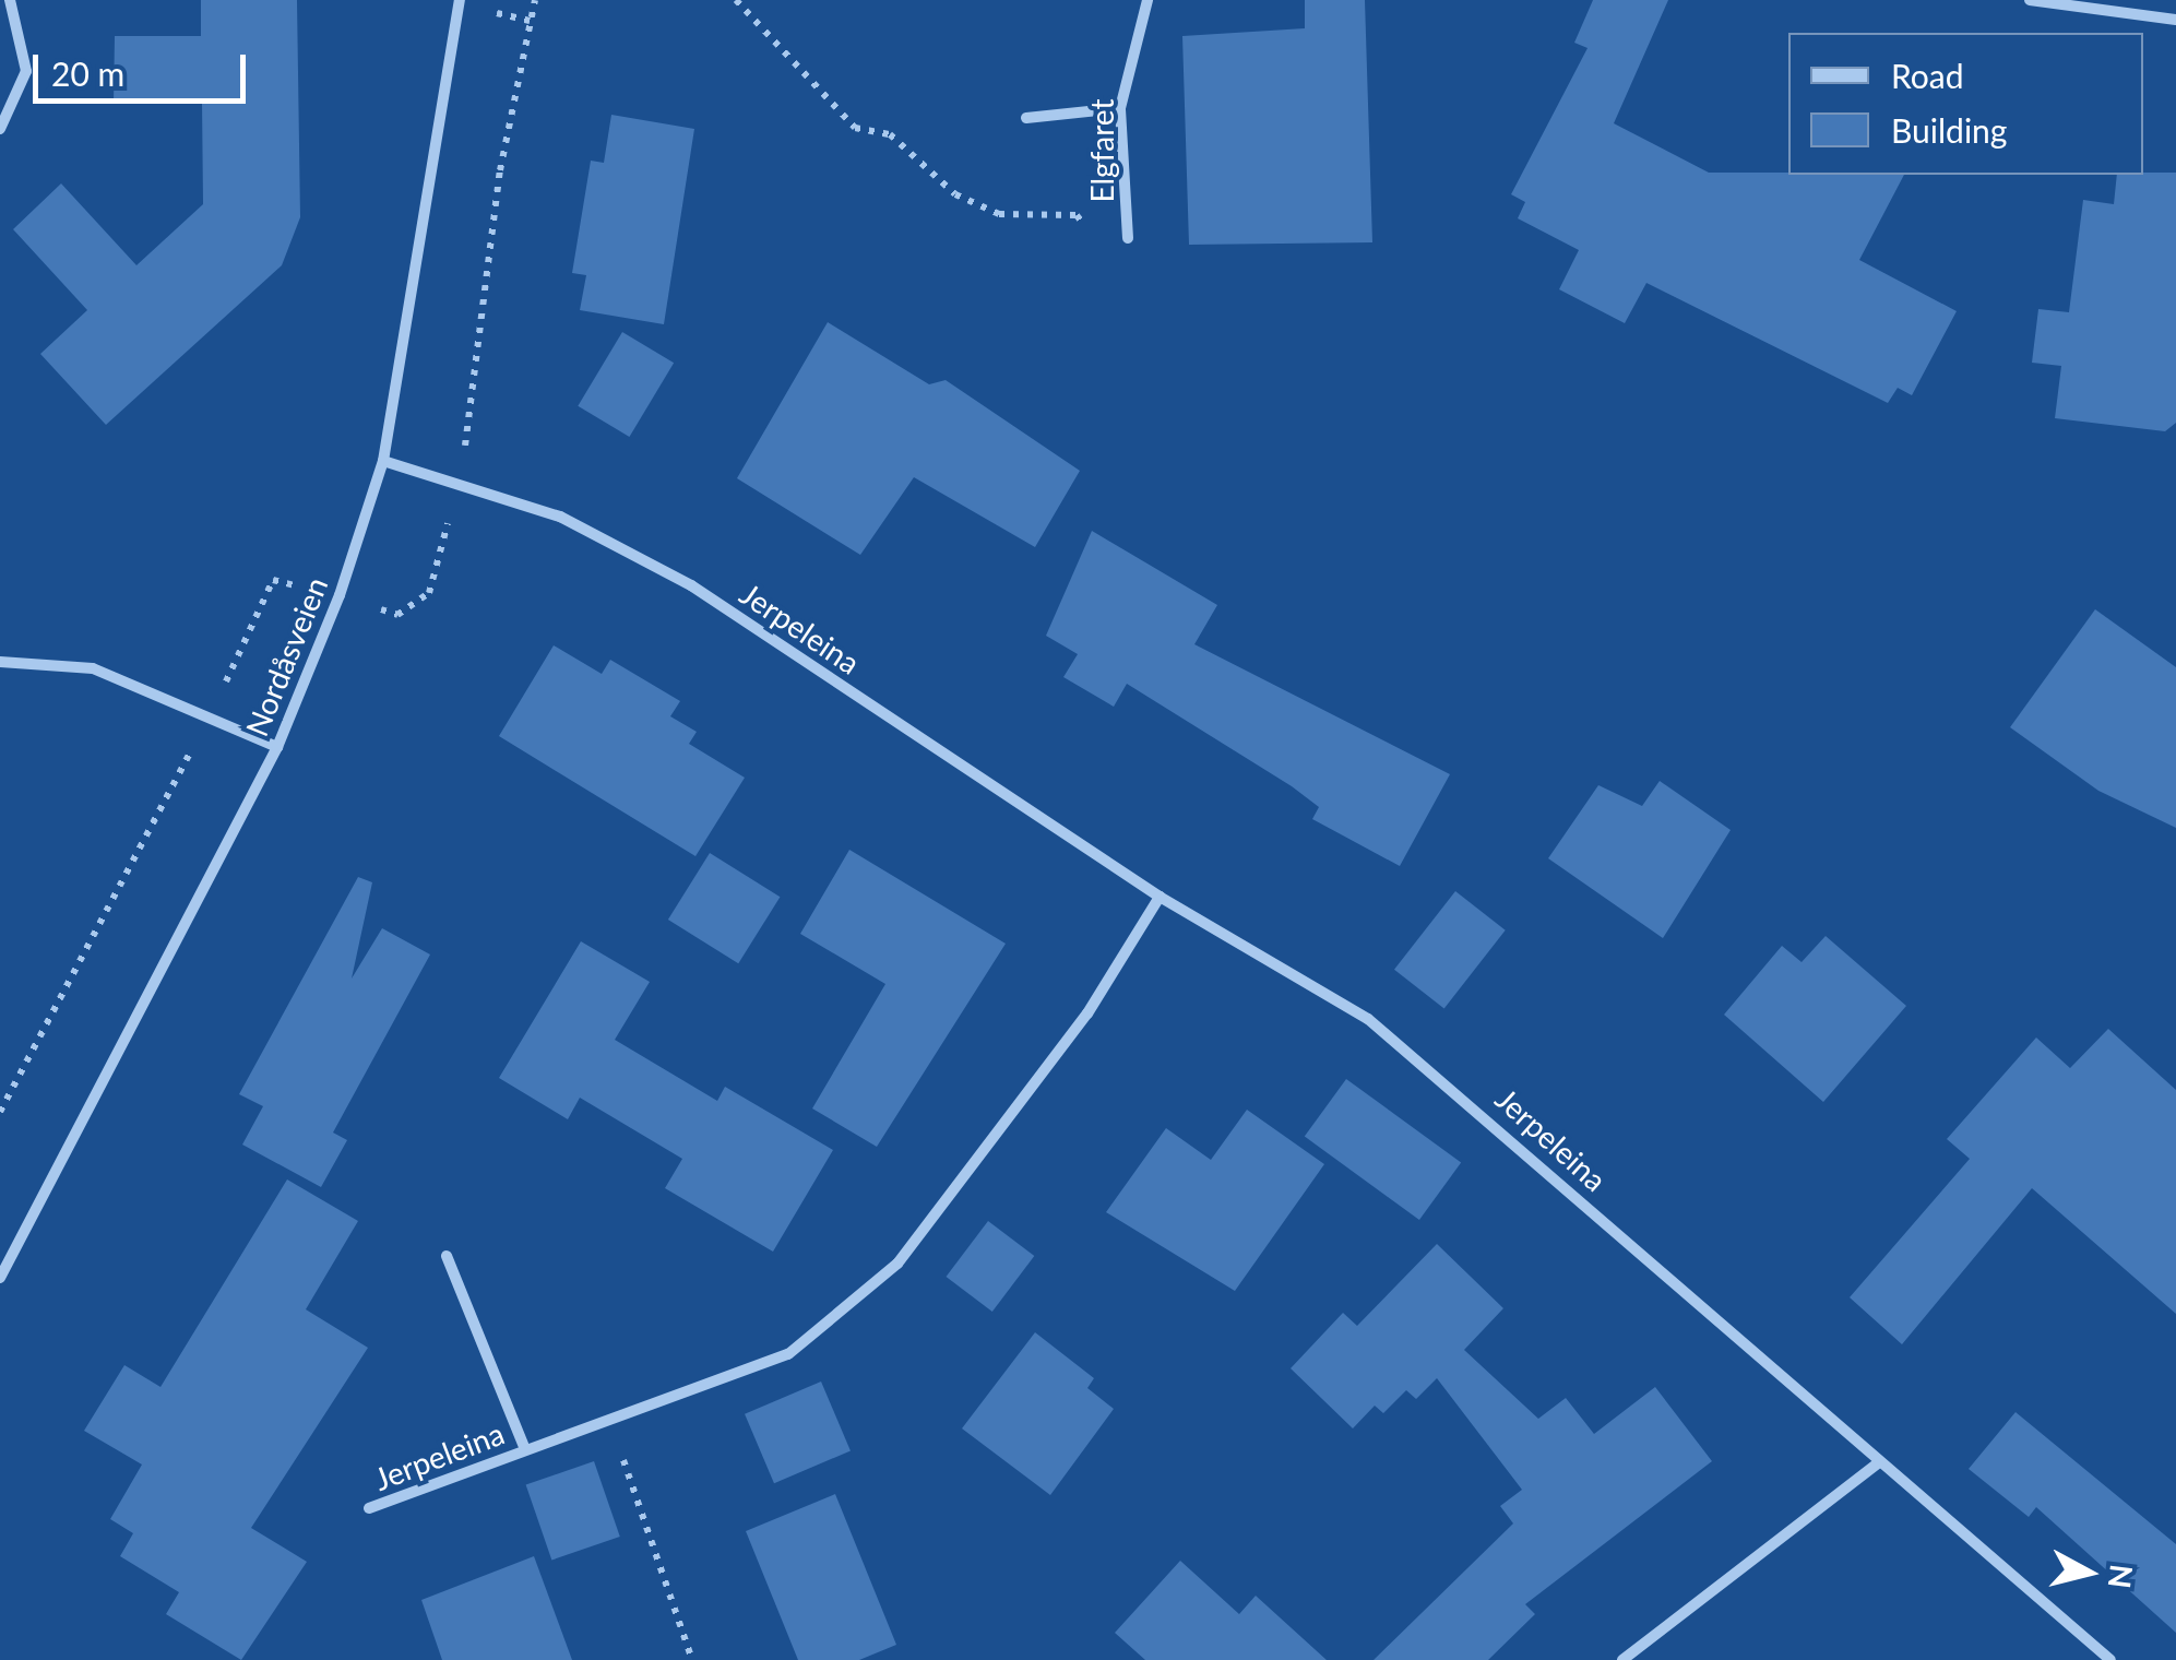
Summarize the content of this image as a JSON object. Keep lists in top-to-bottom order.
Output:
{
  "streets": {
    "street": ["Elgfaret", "Jerpeleina", "Nordåsveien"]
  },
  "crossings": [
    ["Jerpeleina", "Nordåsveien"]
  ],
  "legend": ["Road", "Building"],
  "scale_bar": "20 m",
  "north": "right"
}
